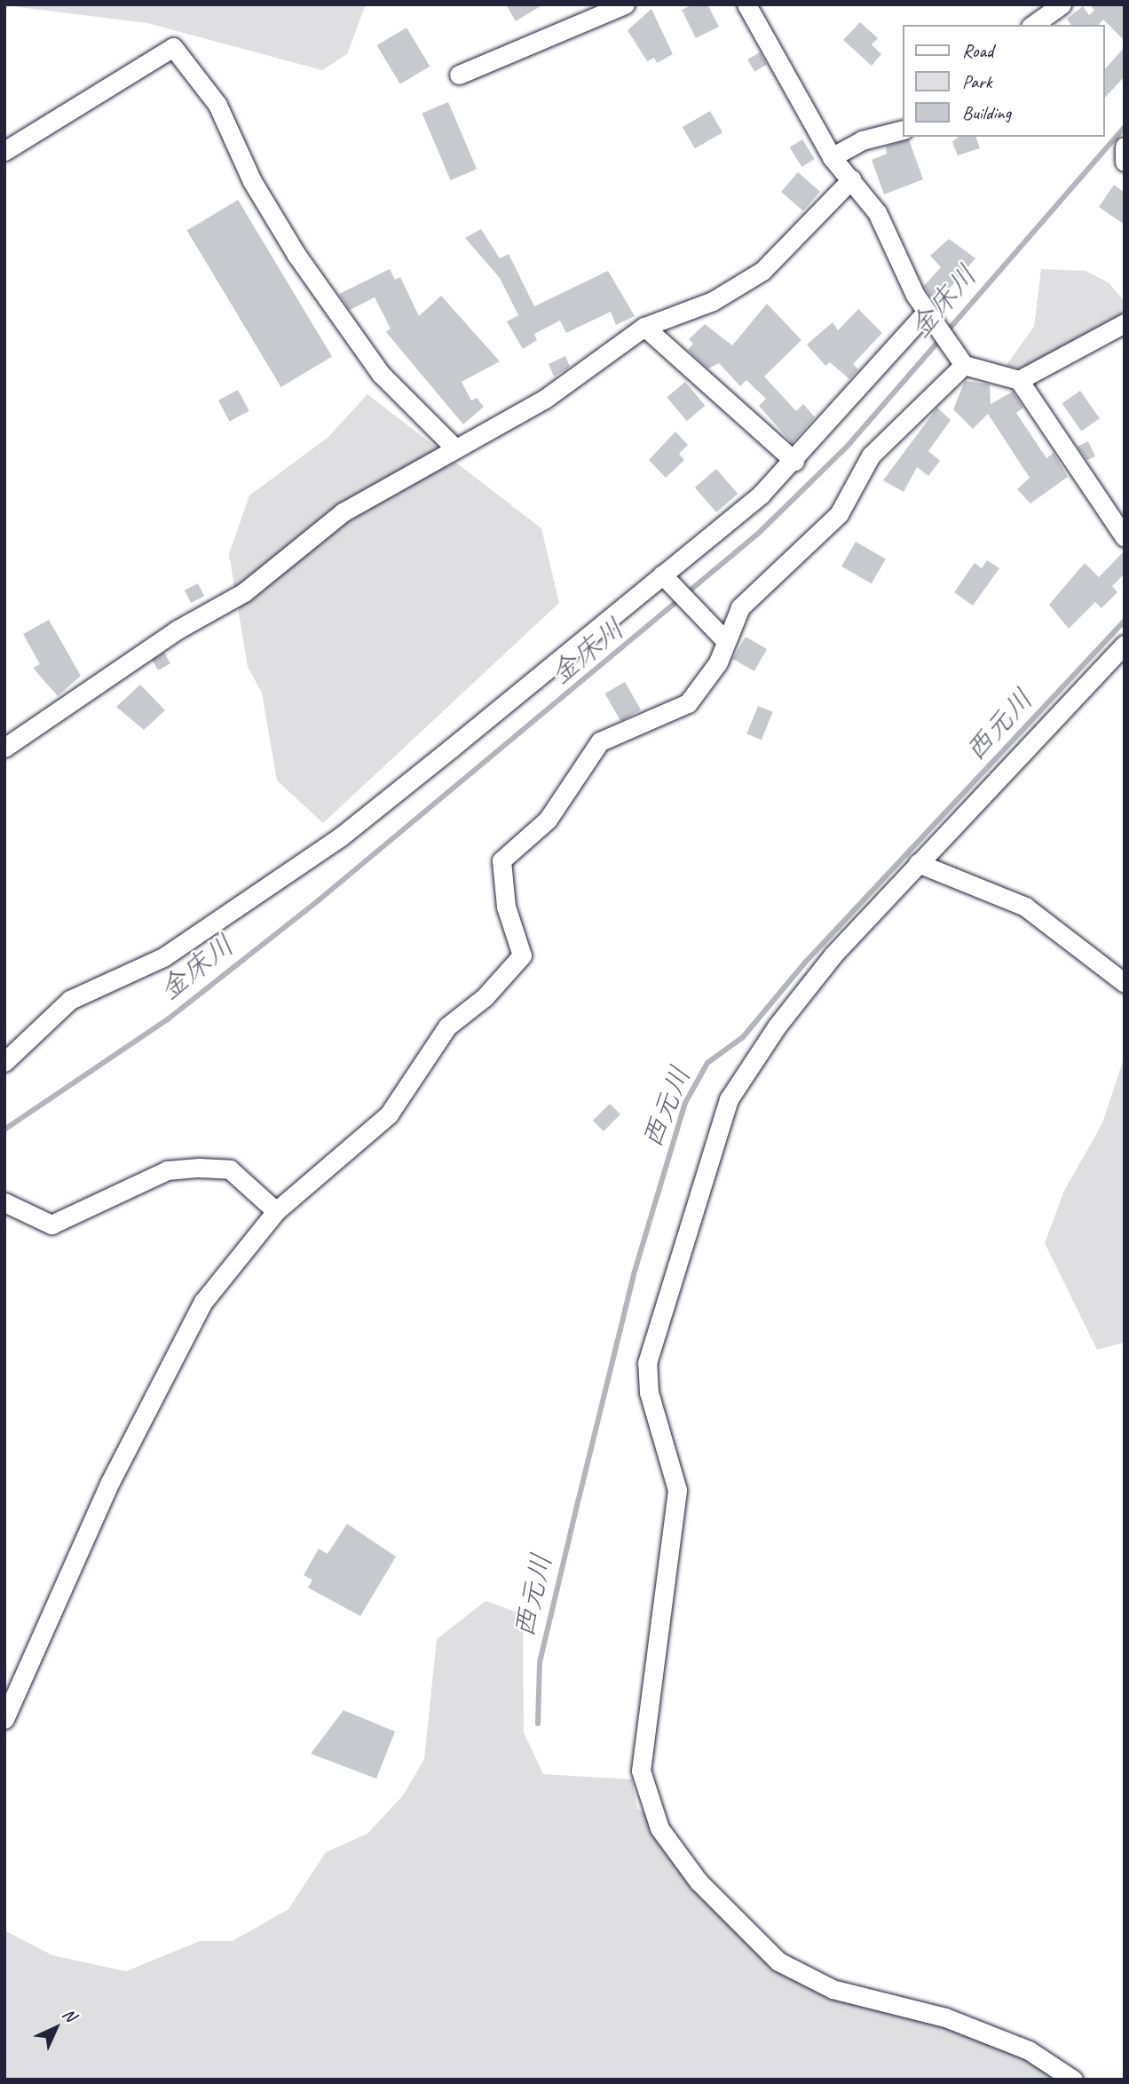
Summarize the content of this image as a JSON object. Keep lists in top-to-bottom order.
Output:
{
  "water": ["金床川", "西元川"],
  "legend": ["Road", "Park", "Building"],
  "north": "top right"
}
